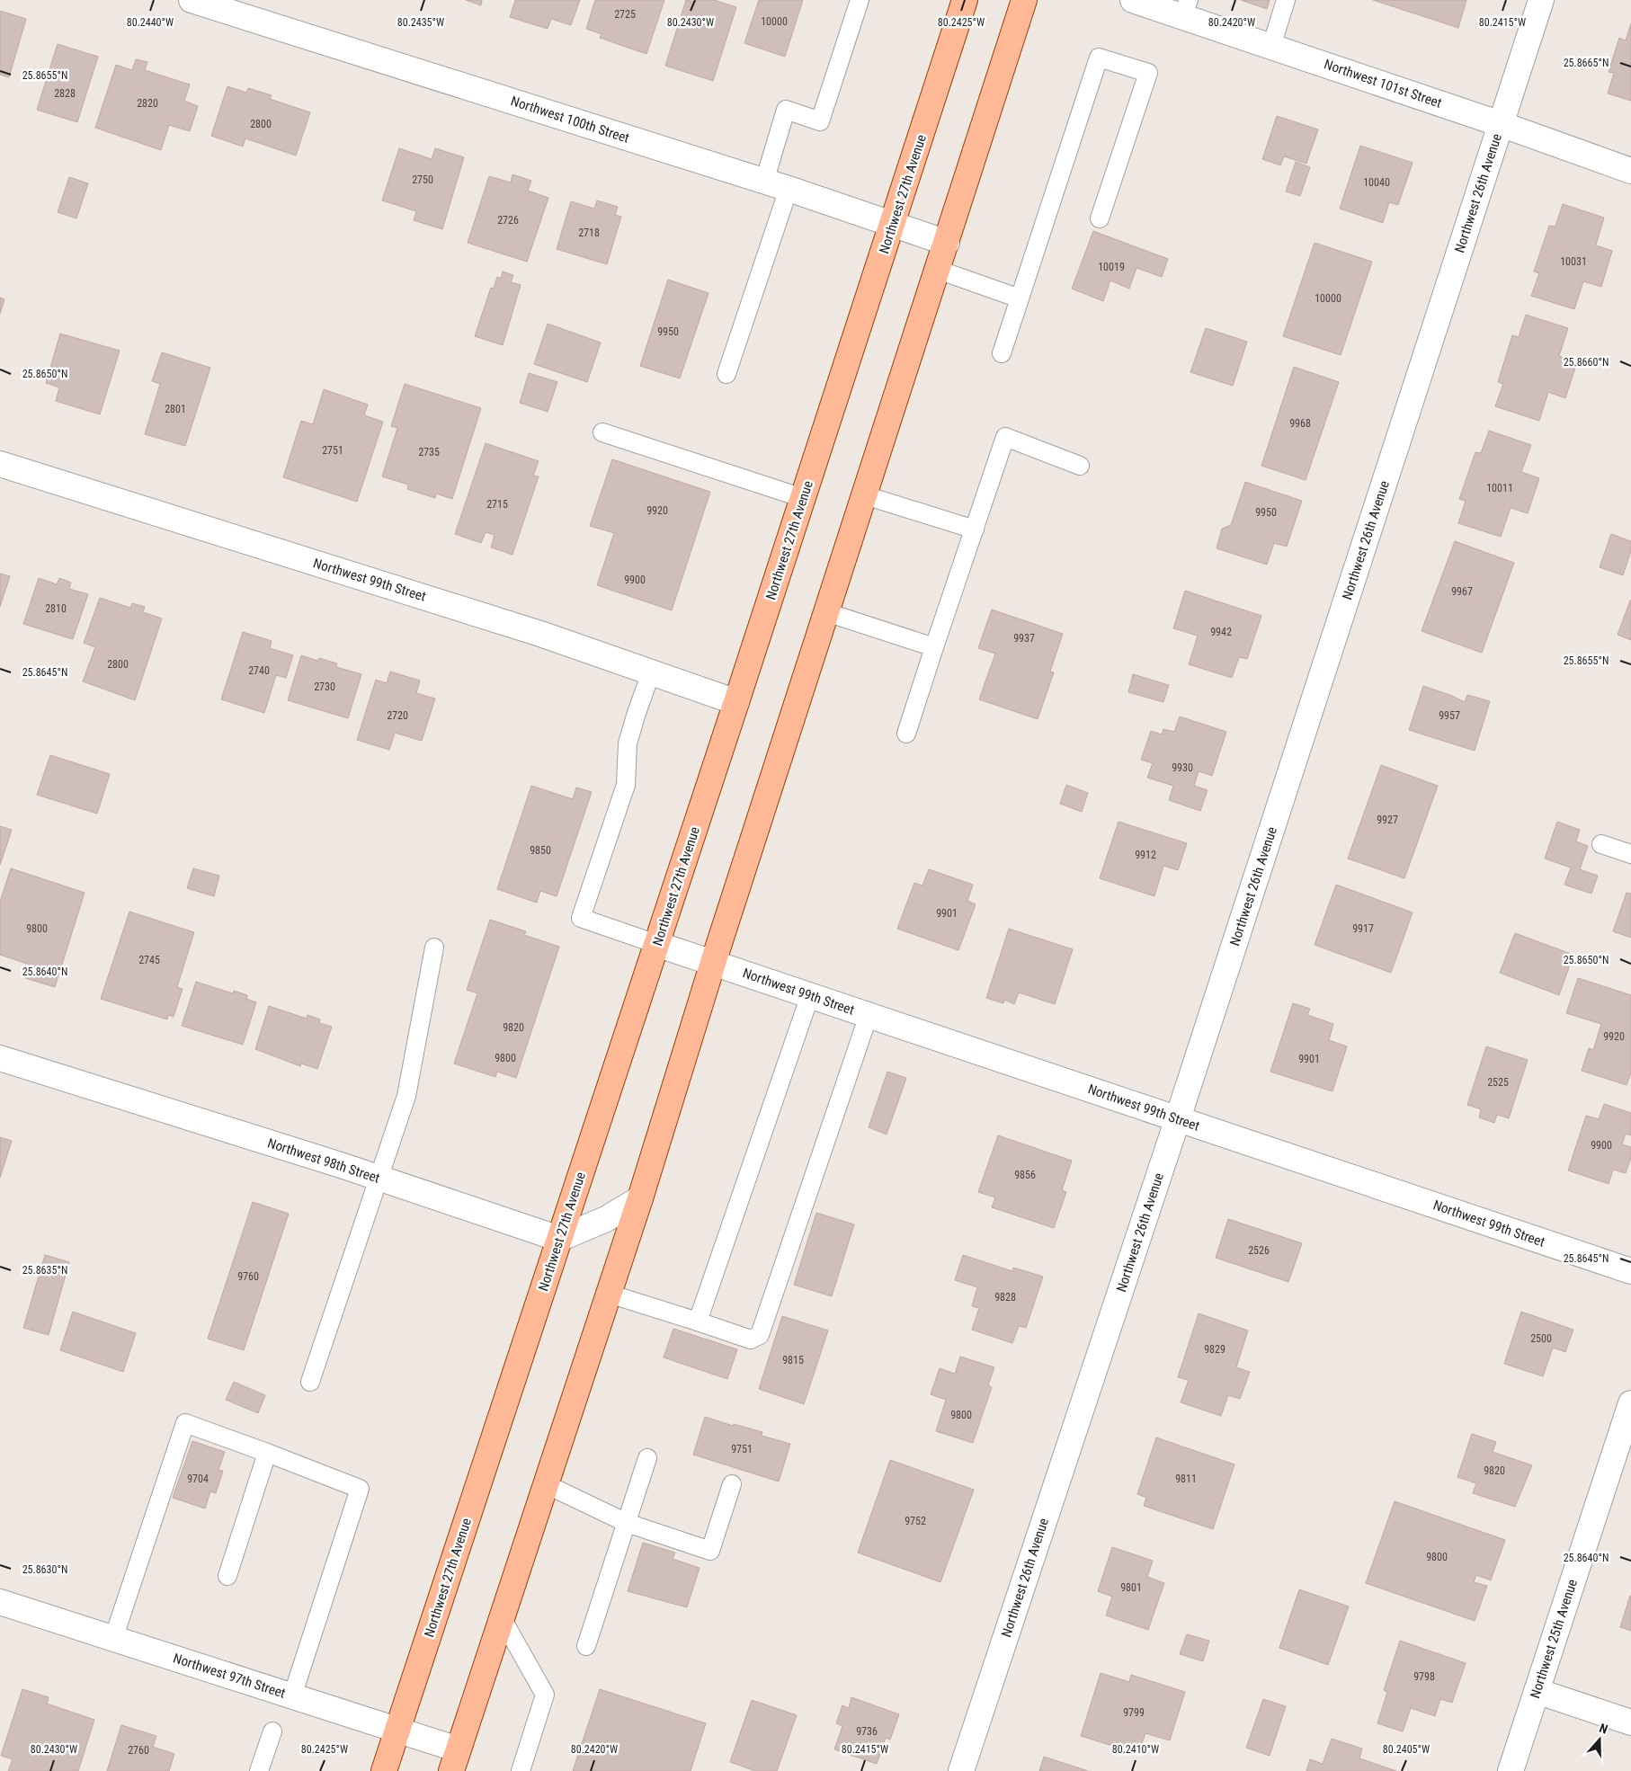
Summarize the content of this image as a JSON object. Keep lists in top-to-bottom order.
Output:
{
  "streets": {
    "main road": ["Northwest 27th Avenue"],
    "street": [
      "Northwest 101st Street",
      "Northwest 100th Street",
      "Northwest 26th Avenue",
      "Northwest 99th Street",
      "Northwest 98th Street",
      "Northwest 25th Avenue",
      "Northwest 97th Street"
    ]
  },
  "crossings": [
    ["Northwest 101st Street", "Northwest 26th Avenue"],
    ["Northwest 100th Street", "Northwest 27th Avenue"],
    ["Northwest 26th Avenue", "Northwest 99th Street"],
    ["Northwest 27th Avenue", "Northwest 99th Street"],
    ["Northwest 27th Avenue", "Northwest 98th Street"],
    ["Northwest 27th Avenue", "Northwest 97th Street"]
  ],
  "house_numbers": [
    "2725",
    "10000",
    "2828",
    "2820",
    "2800",
    "2750",
    "10040",
    "2726",
    "2718",
    "10031",
    "10019",
    "10000",
    "9950",
    "2801",
    "9968",
    "2751",
    "2735",
    "10011",
    "2715",
    "9920",
    "9950",
    "9900",
    "9967",
    "2810",
    "9942",
    "9937",
    "2800",
    "2740",
    "2730",
    "2720",
    "9957",
    "9930",
    "9927",
    "9850",
    "9912",
    "9901",
    "9800",
    "9917",
    "2745",
    "9820",
    "9920",
    "9800",
    "9901",
    "2525",
    "9900",
    "9856",
    "2526",
    "9760",
    "9828",
    "2500",
    "9829",
    "9815",
    "9800",
    "9751",
    "9820",
    "9704",
    "9811",
    "9752",
    "9800",
    "9801",
    "9798",
    "9799",
    "9736",
    "2760"
  ],
  "north": "top",
  "coordinates": [
    "80.2440°W",
    "80.2435°W",
    "80.2430°W",
    "80.2425°W",
    "80.2420°W",
    "80.2415°W",
    "25.8665°N",
    "25.8655°N",
    "25.8660°N",
    "25.8650°N",
    "25.8645°N",
    "25.8640°N",
    "25.8635°N",
    "25.8630°N",
    "80.2410°W",
    "80.2405°W"
  ]
}
